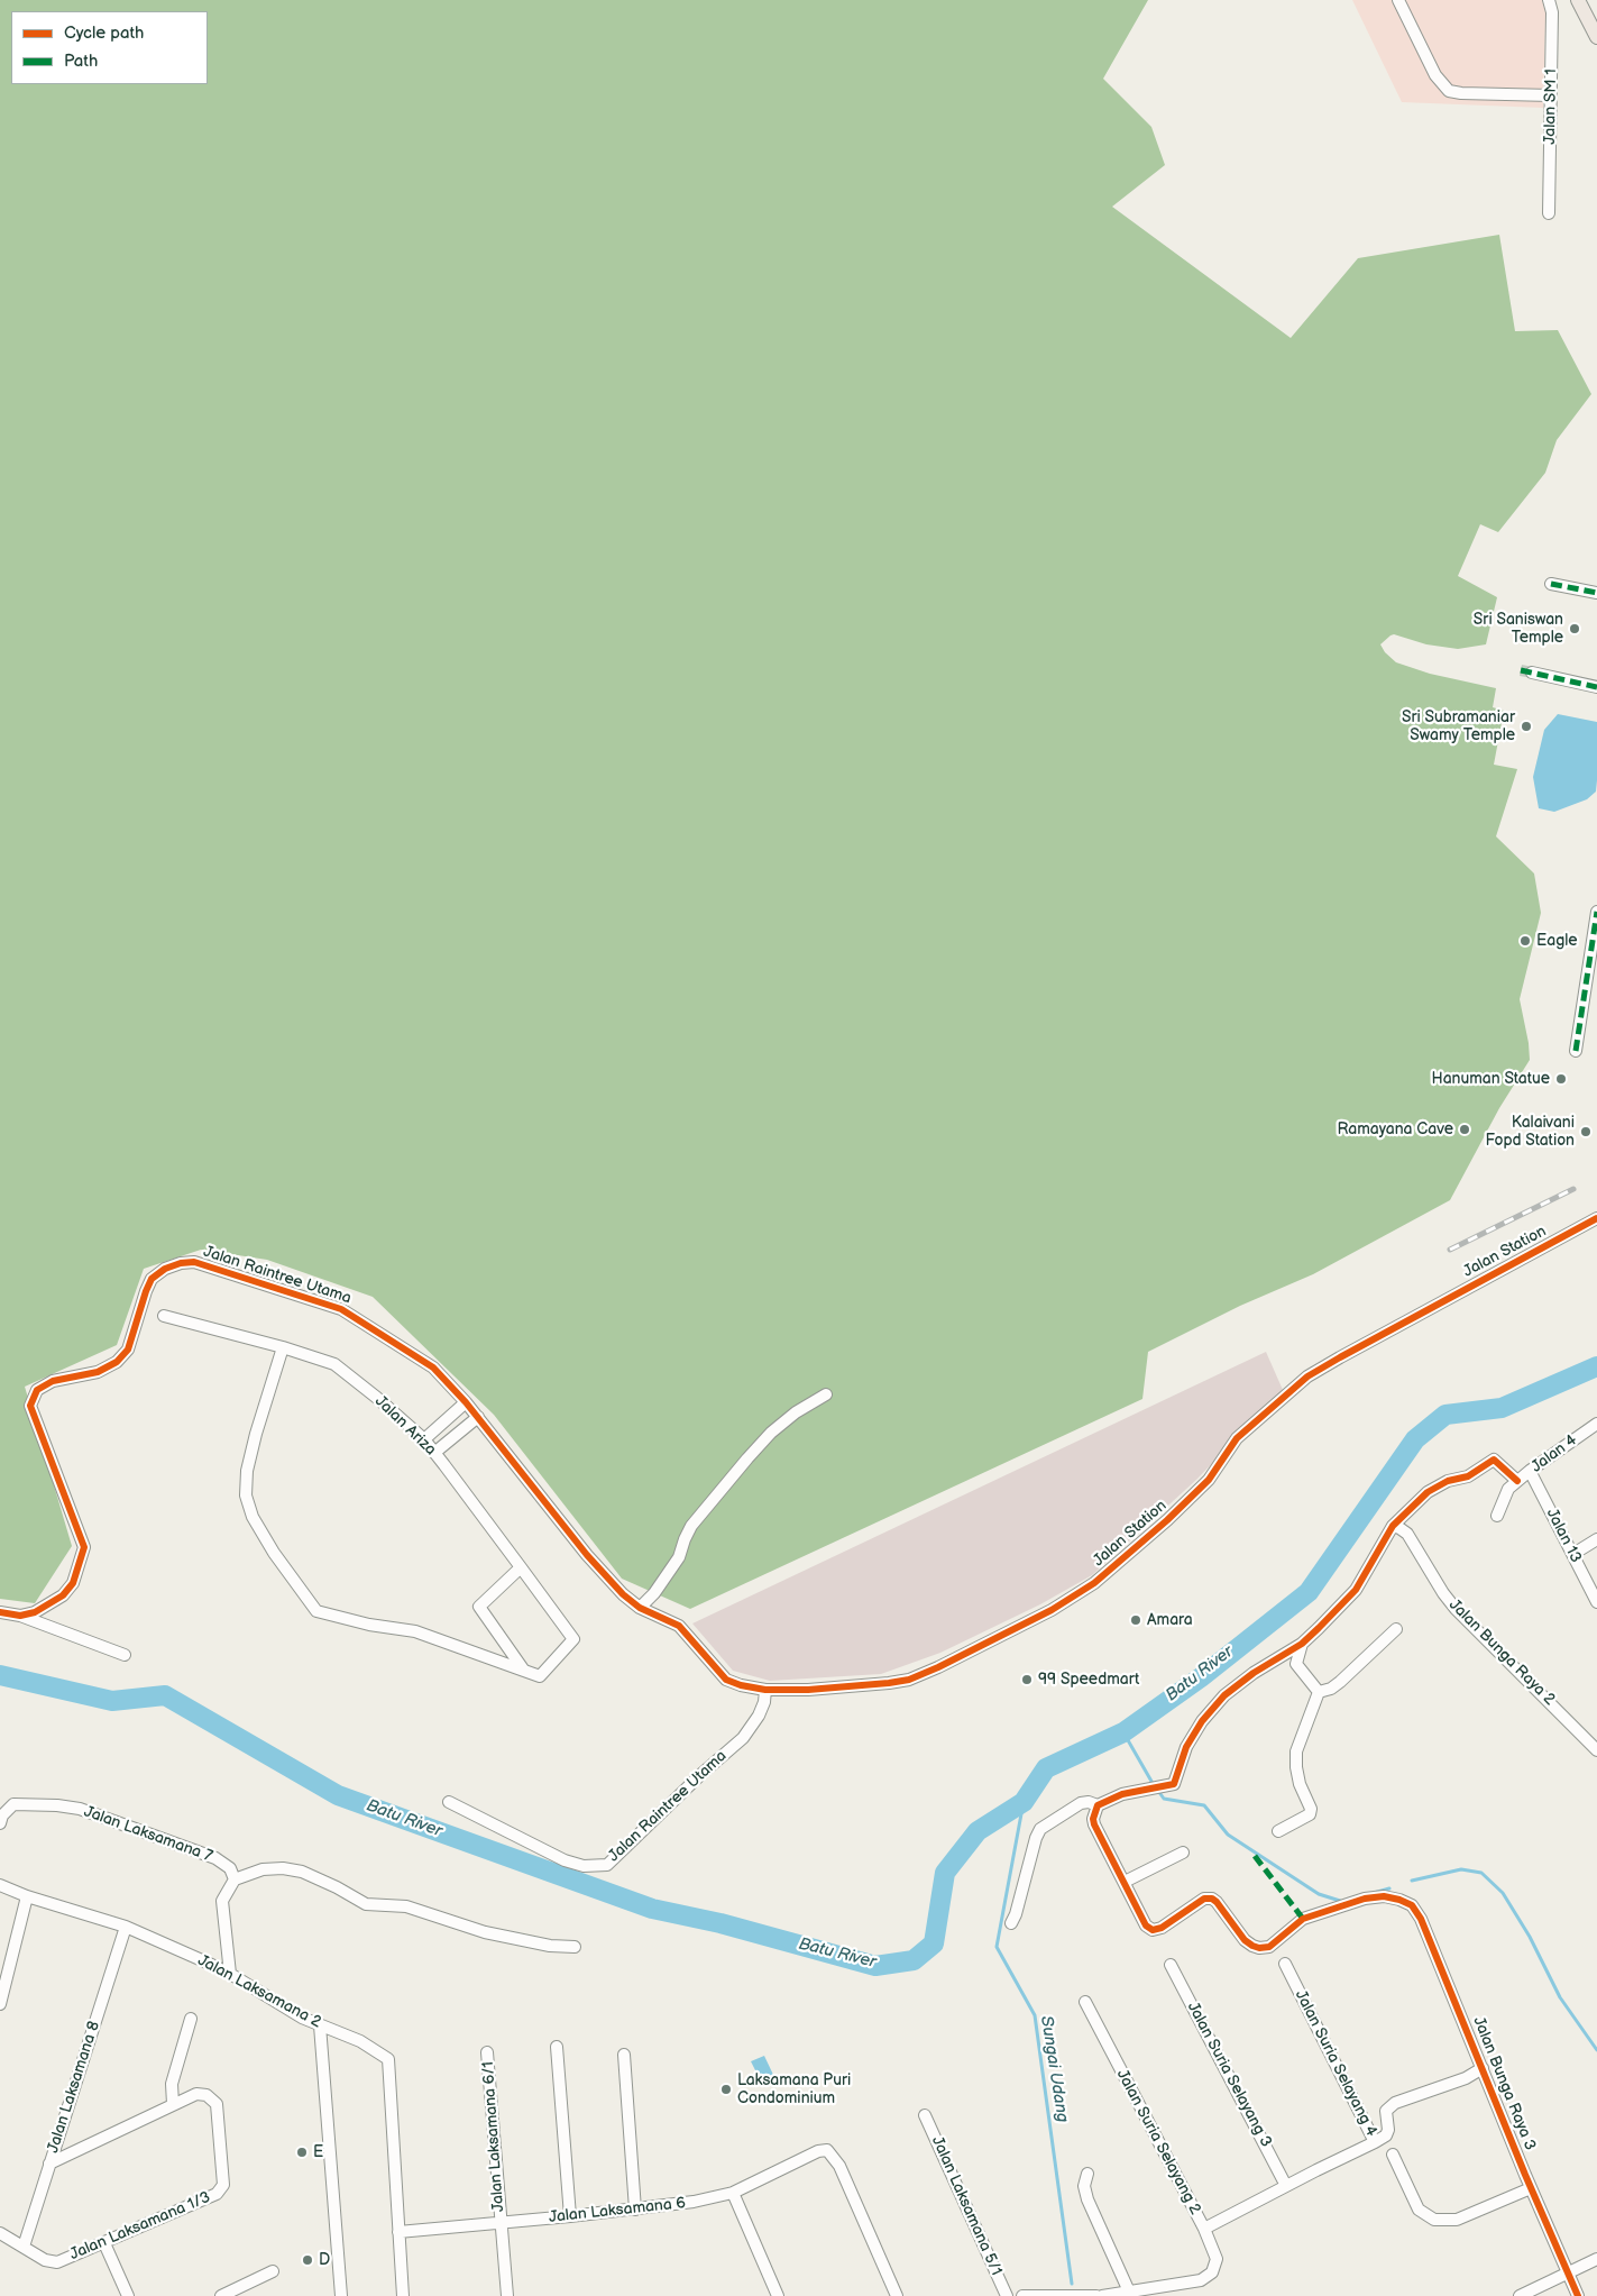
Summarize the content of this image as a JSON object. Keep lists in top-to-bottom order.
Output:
{
  "streets": {
    "street": [
      "Jalan SM 1",
      "Jalan Station",
      "Jalan Raintree Utama",
      "Jalan Ariza",
      "Jalan 4",
      "Jalan 13",
      "Jalan Bunga Raya 2",
      "Jalan Laksamana 7",
      "Jalan Laksamana 2",
      "Jalan Suria Selayang 4",
      "Jalan Suria Selayang 3",
      "Jalan Bunga Raya 3",
      "Jalan Laksamana 8",
      "Jalan Laksamana 6/1",
      "Jalan Suria Selayang 2",
      "Jalan Laksamana 5/1",
      "Jalan Laksamana 6",
      "Jalan Laksamana 1/3"
    ]
  },
  "crossings": [
    ["Jalan Station", "Jalan Raintree Utama"],
    ["Jalan 4", "Jalan 13"],
    ["Jalan Laksamana 2", "Jalan Laksamana 8"],
    ["Jalan Laksamana 2", "Jalan Laksamana 6"],
    ["Jalan Suria Selayang 4", "Jalan Suria Selayang 3"],
    ["Jalan Suria Selayang 4", "Jalan Suria Selayang 2"],
    ["Jalan Laksamana 8", "Jalan Laksamana 1/3"],
    ["Jalan Laksamana 6/1", "Jalan Laksamana 6"]
  ],
  "water": ["Batu River", "Sungai Udang"],
  "places": [
    "Sri Saniswan Temple",
    "Sri Subramaniar Swamy Temple",
    "Eagle",
    "Hanuman Statue",
    "Ramayana Cave",
    "Kalaivani Fopd Station",
    "Amara",
    "99 Speedmart",
    "Laksamana Puri Condominium",
    "E",
    "D"
  ],
  "legend": ["Cycle path", "Path"]
}
